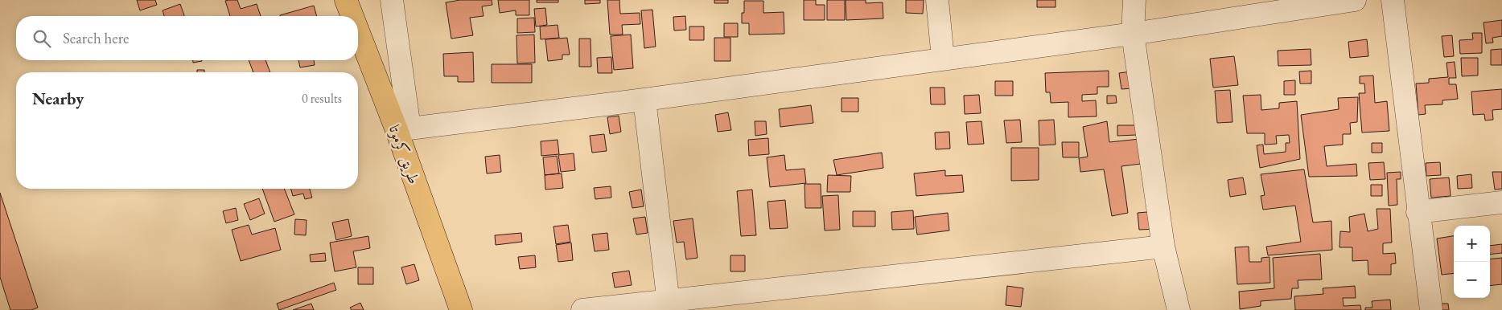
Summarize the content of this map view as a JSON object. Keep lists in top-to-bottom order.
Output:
{
  "streets": {
    "main road": ["طريق كرموتا"]
  },
  "page": {
    "search": "Search here",
    "heading": ["Nearby", "0 results"],
    "map_buttons": ["+", "−"]
  }
}
